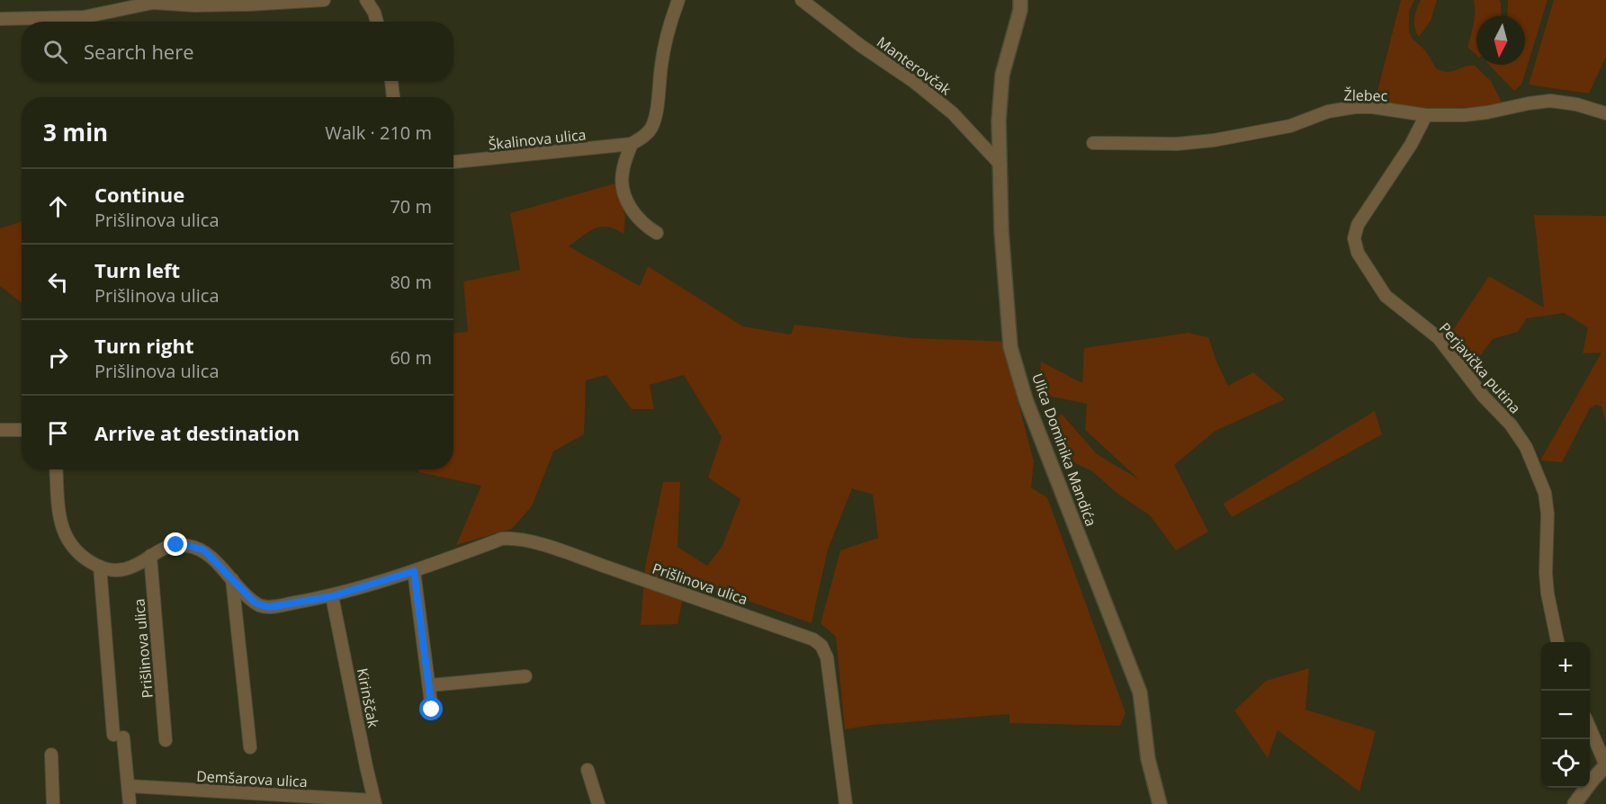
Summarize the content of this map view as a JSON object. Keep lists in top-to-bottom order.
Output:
{
  "streets": {
    "street": [
      "Manterovčak",
      "Žlebec",
      "Škalinova ulica",
      "Perjavička putina",
      "Ulica Dominika Mandića",
      "Prišlinova ulica",
      "Kirinščak",
      "Demšarova ulica"
    ]
  },
  "crossings": [
    ["Manterovčak", "Ulica Dominika Mandića"],
    ["Žlebec", "Perjavička putina"],
    ["Prišlinova ulica", "Kirinščak"],
    ["Kirinščak", "Demšarova ulica"]
  ],
  "north": "bottom",
  "page": {
    "search": "Search here",
    "heading": ["3 min", "Walk · 210 m"],
    "list": [
      ["Continue", "Prišlinova ulica", "70 m"],
      ["Turn left", "Prišlinova ulica", "80 m"],
      ["Turn right", "Prišlinova ulica", "60 m"],
      "Arrive at destination"
    ],
    "map_buttons": ["+", "−"]
  }
}
